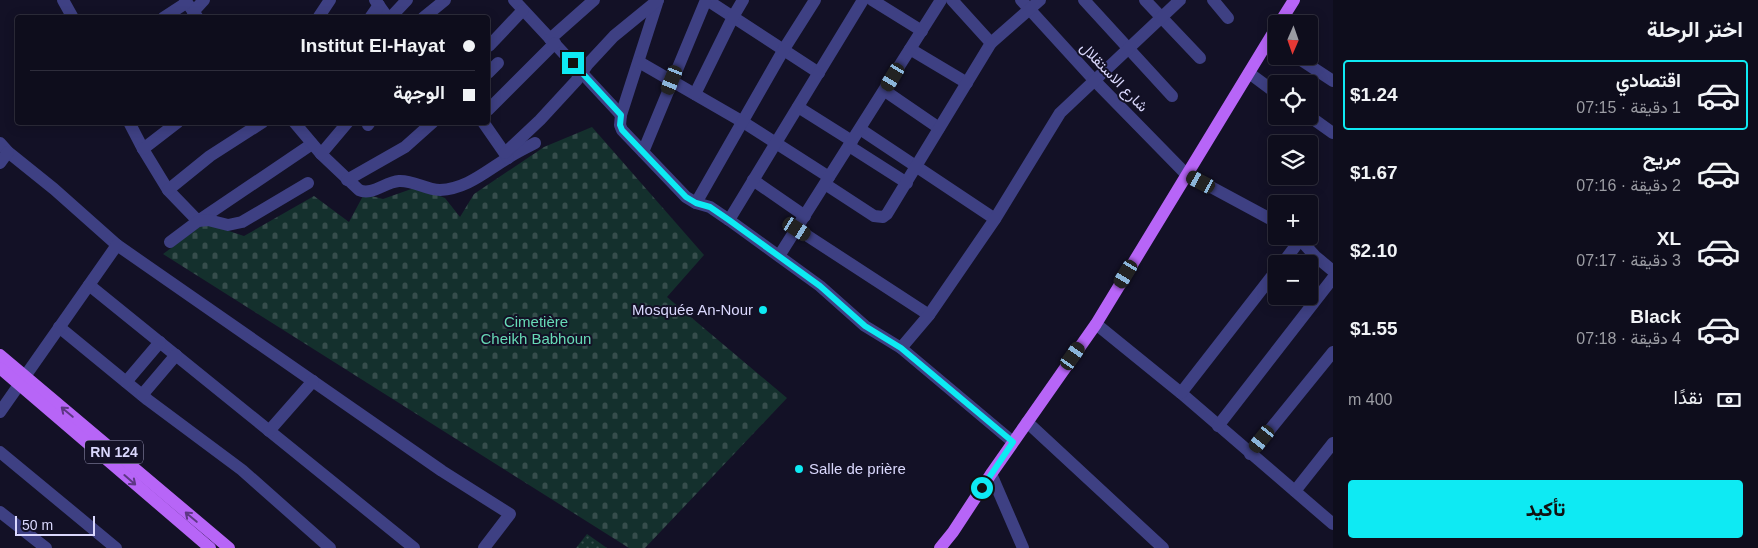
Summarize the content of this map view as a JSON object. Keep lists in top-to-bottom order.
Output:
{
  "streets": {
    "main road": ["RN 124"],
    "street": ["شارع الاستقلال"]
  },
  "parks": ["Cimetière Cheikh Babhoun"],
  "places": ["Mosquée An-Nour", "Salle de prière"],
  "scale_bar": "50 m",
  "north": "bottom",
  "page": {
    "heading": "اختر الرحلة",
    "map_buttons": ["+", "−"],
    "banner": ["Institut El-Hayat", "الوجهة"],
    "list": [
      {
        "name": "اقتصادي",
        "note": "1 دقيقة · 07:15",
        "value": "$1.24"
      },
      {
        "name": "مريح",
        "note": "2 دقيقة · 07:16",
        "value": "$1.67"
      },
      {
        "name": "XL",
        "note": "3 دقيقة · 07:17",
        "value": "$2.10"
      },
      {
        "name": "Black",
        "note": "4 دقيقة · 07:18",
        "value": "$1.55"
      }
    ],
    "pay": ["نقدًا", "400 m"],
    "buttons": "تأكيد",
    "scale": "50 m"
  }
}
